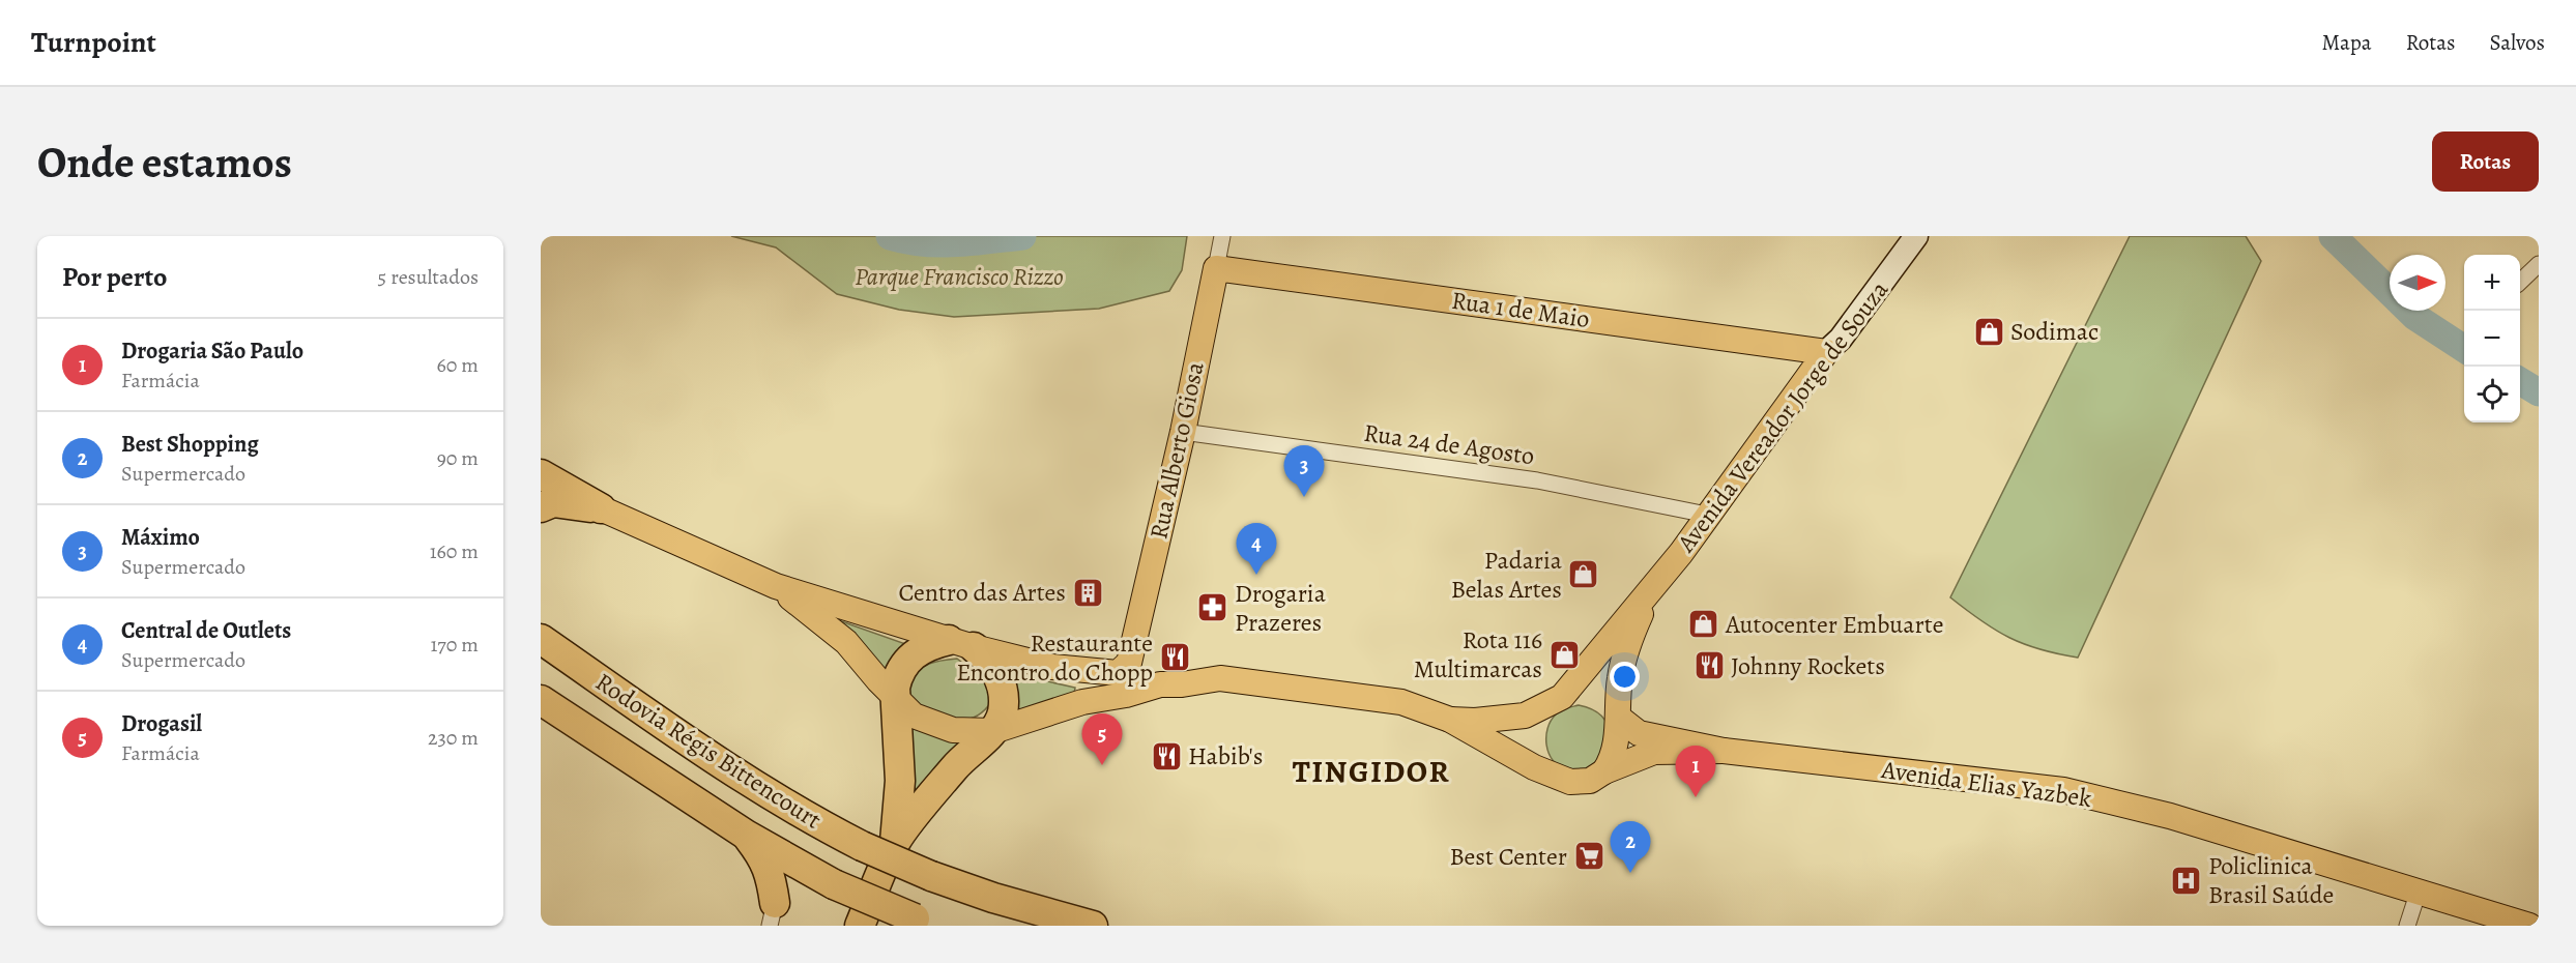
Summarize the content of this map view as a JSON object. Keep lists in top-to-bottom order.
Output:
{
  "streets": {
    "highway": ["Rodovia Régis Bittencourt"],
    "main road": [
      "Rua 1 de Maio",
      "Avenida Vereador Jorge de Souza",
      "Rua Alberto Giosa",
      "Avenida Elias Yazbek"
    ],
    "street": ["Rua 24 de Agosto"]
  },
  "crossings": [
    ["Rua 1 de Maio", "Avenida Vereador Jorge de Souza"],
    ["Rua 1 de Maio", "Rua Alberto Giosa"],
    ["Avenida Vereador Jorge de Souza", "Rua 24 de Agosto"],
    ["Avenida Vereador Jorge de Souza", "Avenida Elias Yazbek"],
    ["Rua 24 de Agosto", "Rua Alberto Giosa"],
    ["Rua Alberto Giosa", "Avenida Elias Yazbek"]
  ],
  "districts": ["TINGIDOR"],
  "parks": ["Parque Francisco Rizzo"],
  "places": {
    "shop": [
      "Sodimac",
      "Padaria Belas Artes",
      "Autocenter Embuarte",
      "Rota 116 Multimarcas"
    ],
    "building": ["Centro das Artes"],
    "pharmacy": ["Drogaria Prazeres"],
    "restaurant": ["Restaurante Encontro do Chopp", "Johnny Rockets", "Habib's"],
    "supermarket": ["Best Center"],
    "hospital": ["Policlinica Brasil Saúde"]
  },
  "north": "right",
  "page": {
    "header": "Turnpoint",
    "nav": ["Mapa", "Rotas", "Salvos"],
    "buttons": "Rotas",
    "title": "Onde estamos",
    "heading": ["Por perto", "5 resultados"],
    "map_buttons": ["+", "−"],
    "list": [
      {
        "mark": "1",
        "name": "Drogaria São Paulo",
        "note": "Farmácia",
        "value": "60 m"
      },
      {
        "mark": "2",
        "name": "Best Shopping",
        "note": "Supermercado",
        "value": "90 m"
      },
      {
        "mark": "3",
        "name": "Máximo",
        "note": "Supermercado",
        "value": "160 m"
      },
      {
        "mark": "4",
        "name": "Central de Outlets",
        "note": "Supermercado",
        "value": "170 m"
      },
      {
        "mark": "5",
        "name": "Drogasil",
        "note": "Farmácia",
        "value": "230 m"
      }
    ],
    "pins": [
      "3",
      "4",
      "5",
      "1",
      "2"
    ]
  }
}
